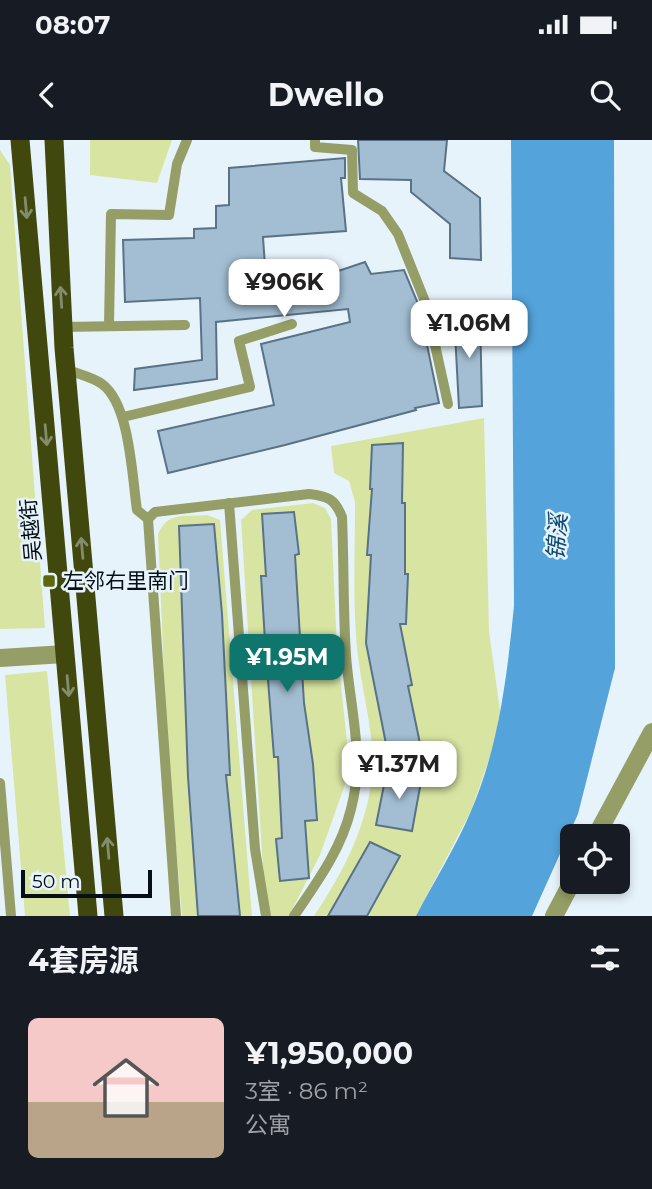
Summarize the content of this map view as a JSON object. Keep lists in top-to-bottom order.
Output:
{
  "streets": {
    "highway": ["吴越街"]
  },
  "water": ["锦溪"],
  "places": {
    "transit": ["左邻右里南门"]
  },
  "scale_bar": "50 m",
  "page": {
    "status": "08:07",
    "header": "Dwello",
    "price": [
      "¥906K",
      "¥1.06M",
      "¥1.95M",
      "¥1.37M"
    ],
    "scale": "50 m",
    "heading": "4套房源",
    "list": [
      {
        "name": "¥1,950,000",
        "note": "3室 · 86 m² · 公寓"
      }
    ]
  }
}
